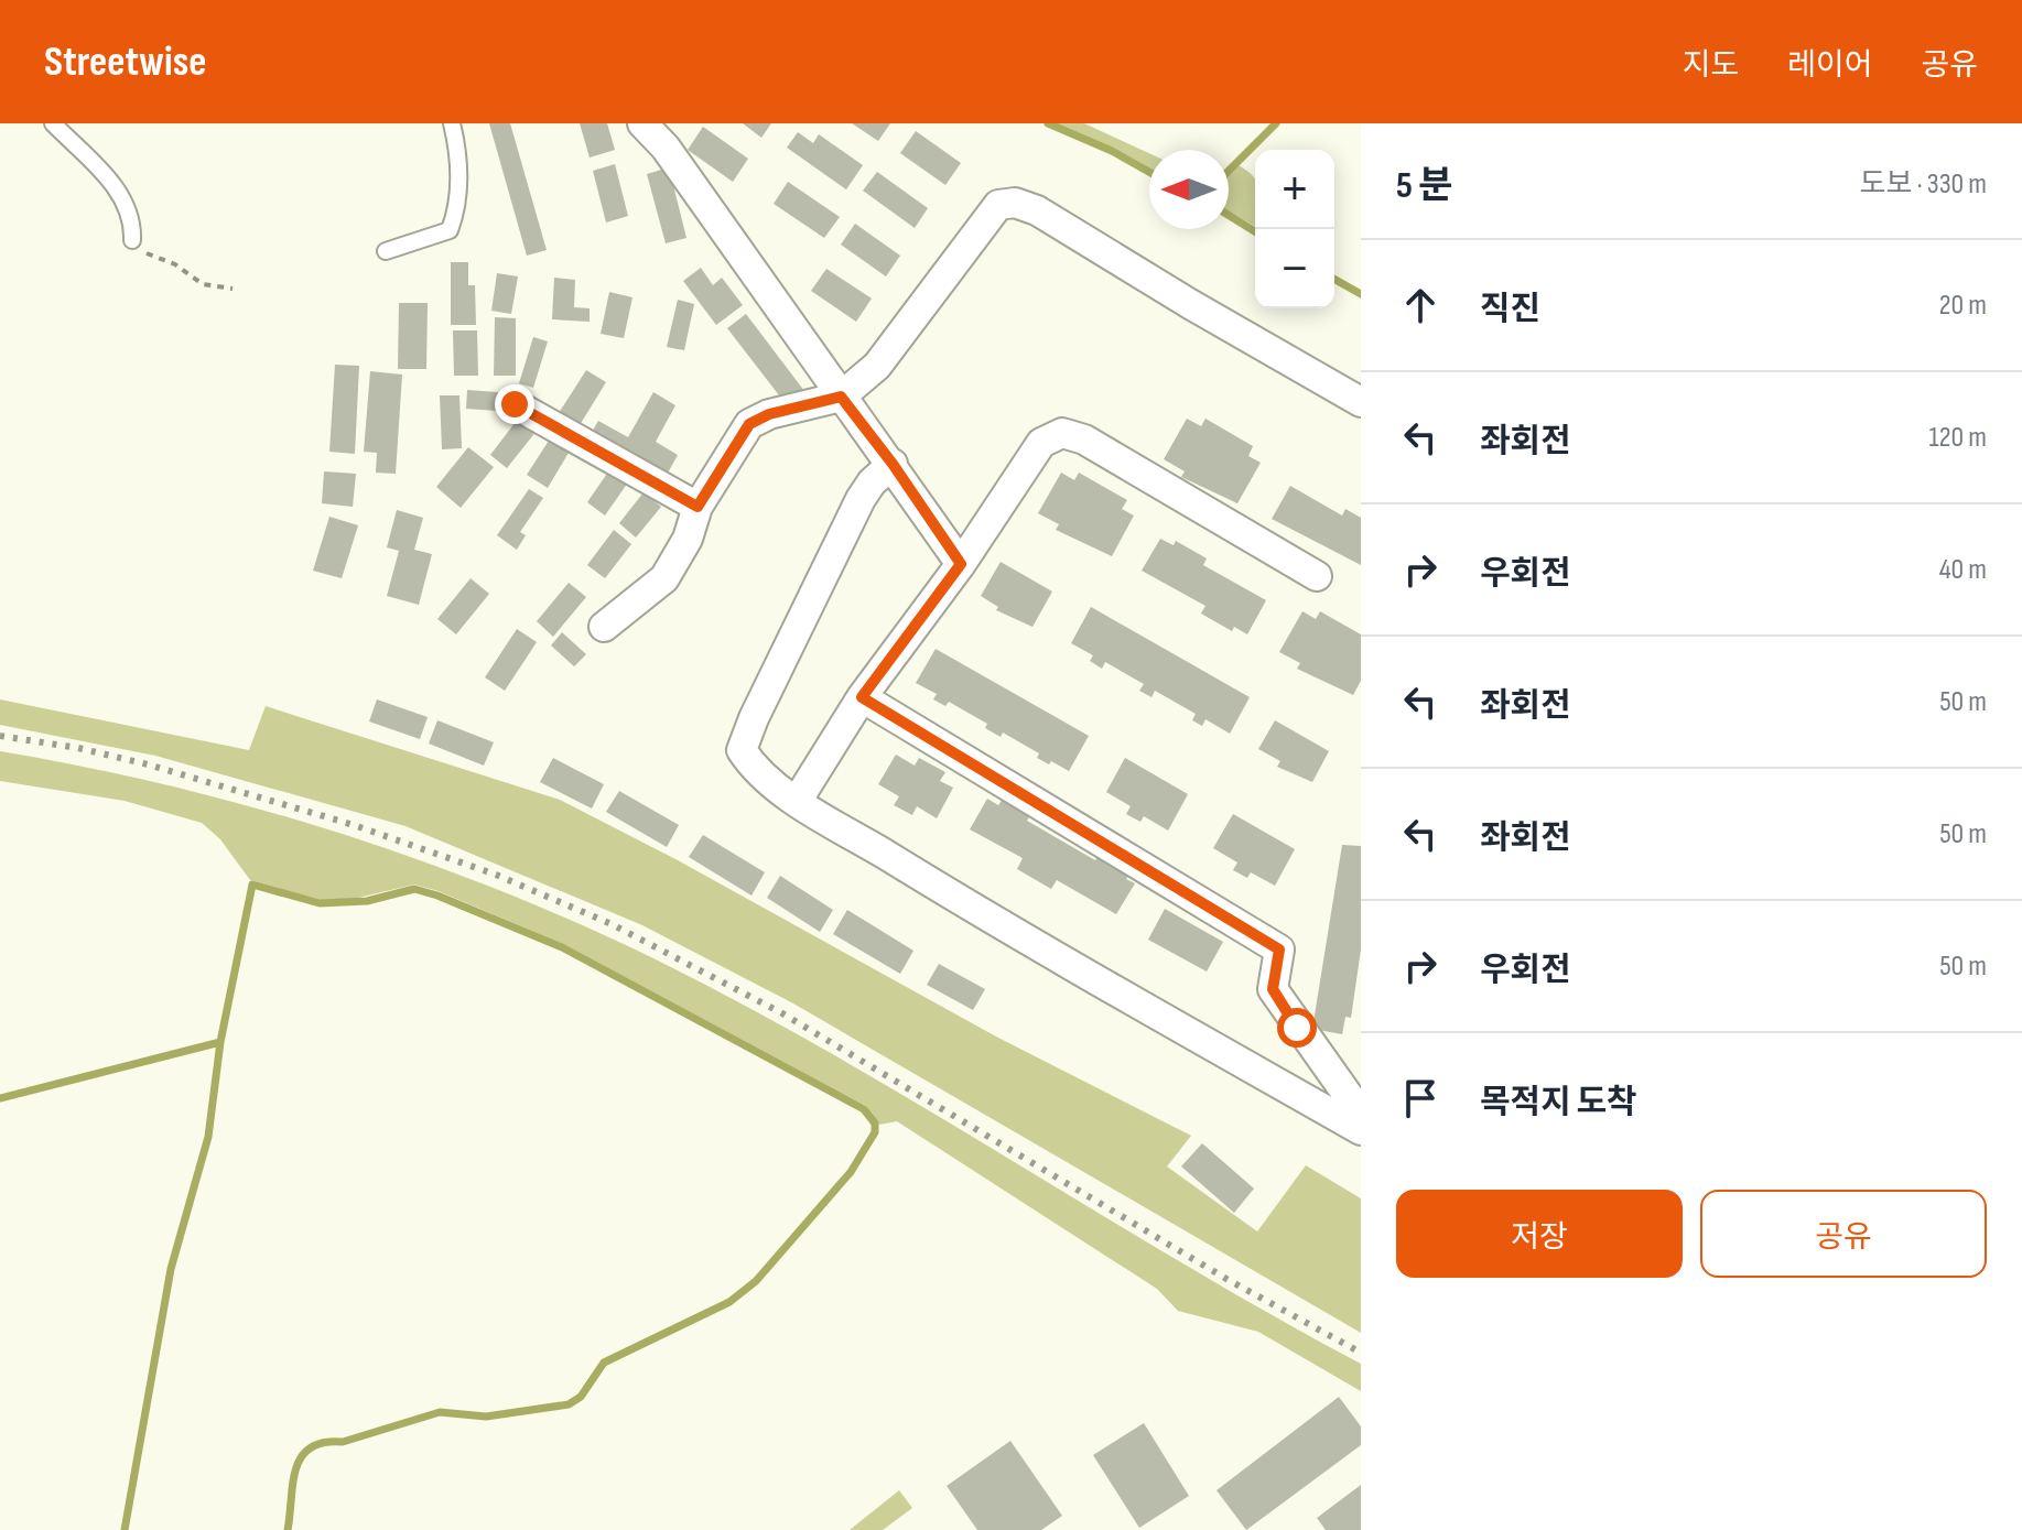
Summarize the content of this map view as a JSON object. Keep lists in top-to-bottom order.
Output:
{
  "north": "left",
  "page": {
    "header": "Streetwise",
    "nav": ["지도", "레이어", "공유"],
    "heading": ["5 분", "도보 · 330 m"],
    "map_buttons": ["+", "−"],
    "list": [
      ["직진", "20 m"],
      ["좌회전", "120 m"],
      ["우회전", "40 m"],
      ["좌회전", "50 m"],
      ["좌회전", "50 m"],
      ["우회전", "50 m"],
      "목적지 도착"
    ],
    "buttons": ["저장", "공유"]
  }
}
